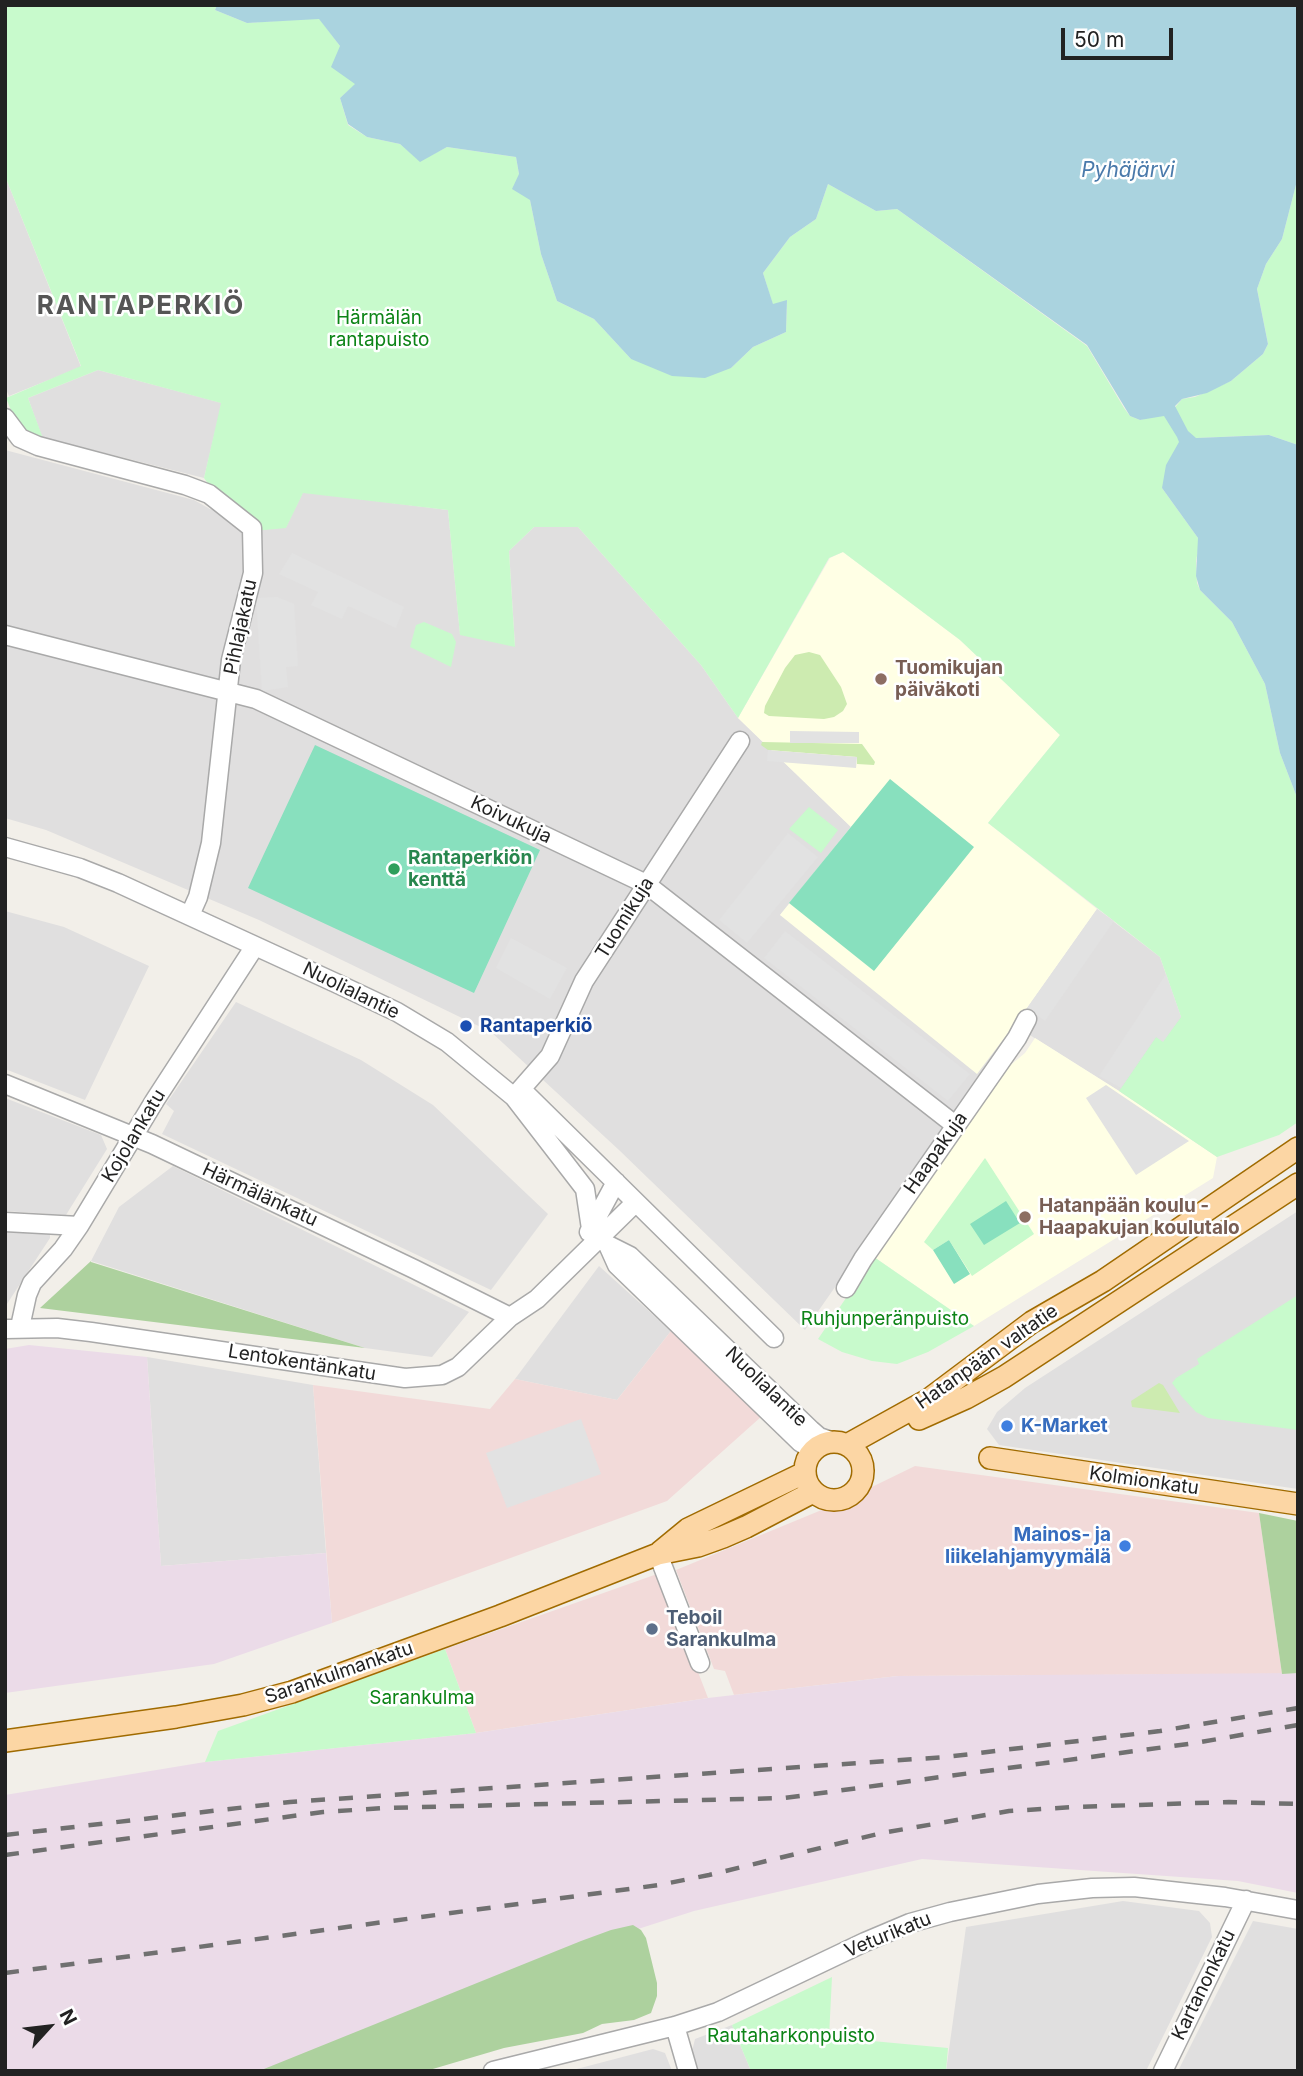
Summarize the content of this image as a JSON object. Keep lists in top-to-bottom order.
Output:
{
  "streets": {
    "main road": ["Hatanpään valtatie", "Kolmionkatu", "Sarankulmankatu"],
    "street": [
      "Pihlajakatu",
      "Koivukuja",
      "Tuomikuja",
      "Nuolialantie",
      "Kojolankatu",
      "Haapakuja",
      "Härmälänkatu",
      "Lentokentänkatu",
      "Veturikatu",
      "Kartanonkatu"
    ]
  },
  "crossings": [
    ["Pihlajakatu", "Koivukuja"],
    ["Pihlajakatu", "Nuolialantie"],
    ["Koivukuja", "Tuomikuja"],
    ["Koivukuja", "Haapakuja"],
    ["Tuomikuja", "Nuolialantie"],
    ["Nuolialantie", "Kojolankatu"],
    ["Nuolialantie", "Hatanpään valtatie"],
    ["Nuolialantie", "Lentokentänkatu"],
    ["Nuolialantie", "Sarankulmankatu"],
    ["Kojolankatu", "Härmälänkatu"],
    ["Kojolankatu", "Lentokentänkatu"],
    ["Härmälänkatu", "Lentokentänkatu"],
    ["Hatanpään valtatie", "Sarankulmankatu"],
    ["Veturikatu", "Kartanonkatu"]
  ],
  "districts": ["RANTAPERKIÖ"],
  "water": ["Pyhäjärvi"],
  "parks": [
    "Härmälän rantapuisto",
    "Ruhjunperänpuisto",
    "Sarankulma",
    "Rautaharkonpuisto"
  ],
  "places": [
    "Tuomikujan päiväkoti",
    "Rantaperkiön kenttä",
    "Rantaperkiö",
    "Hatanpään koulu - Haapakujan koulutalo",
    "K-Market",
    "Mainos- ja liikelahjamyymälä",
    "Teboil Sarankulma"
  ],
  "scale_bar": "50 m",
  "north": "top right"
}
